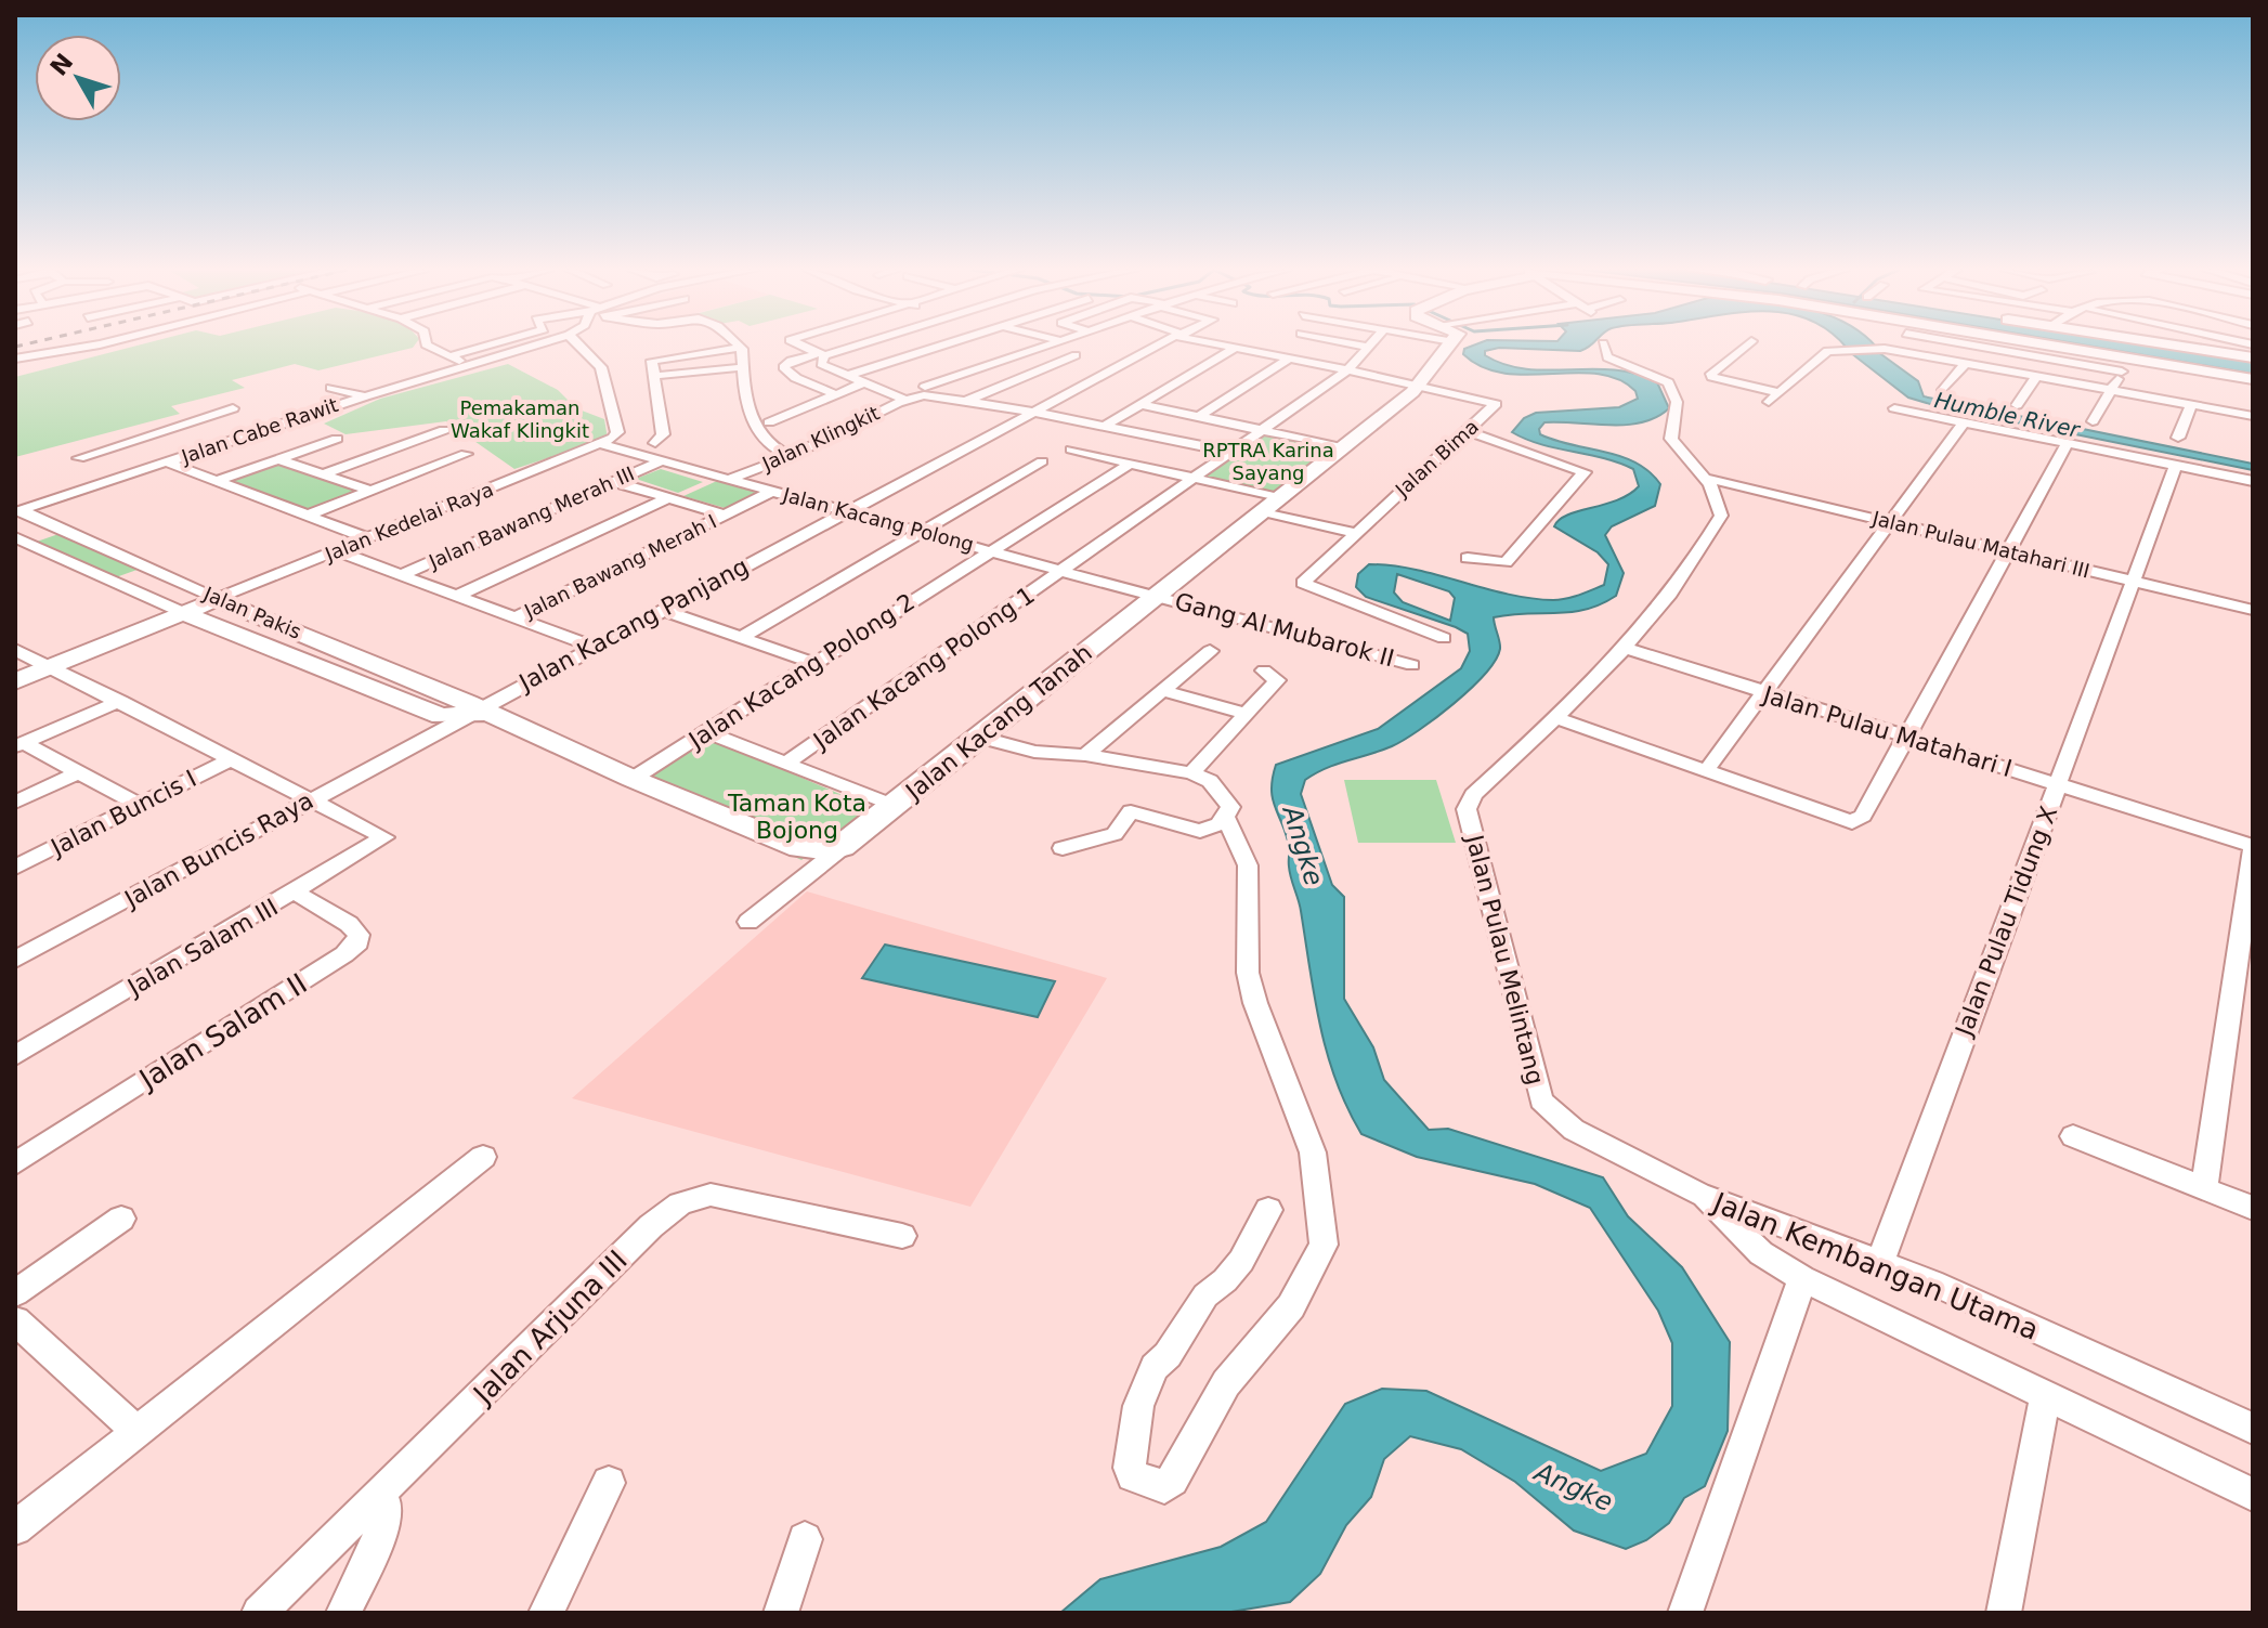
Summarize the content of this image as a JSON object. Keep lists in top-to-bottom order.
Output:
{
  "streets": {
    "street": [
      "Jalan Cabe Rawit",
      "Jalan Klingkit",
      "Jalan Bima",
      "Jalan Bawang Merah III",
      "Jalan Kacang Polong",
      "Jalan Kedelai Raya",
      "Jalan Pulau Matahari III",
      "Jalan Bawang Merah I",
      "Jalan Pakis",
      "Jalan Kacang Panjang",
      "Gang Al Mubarok II",
      "Jalan Kacang Polong 1",
      "Jalan Kacang Polong 2",
      "Jalan Kacang Tanah",
      "Jalan Pulau Matahari I",
      "Jalan Buncis I",
      "Jalan Buncis Raya",
      "Jalan Pulau Tidung X",
      "Jalan Salam III",
      "Jalan Pulau Melintang",
      "Jalan Salam II",
      "Jalan Kembangan Utama",
      "Jalan Arjuna III"
    ]
  },
  "crossings": [
    ["Jalan Cabe Rawit", "Jalan Kedelai Raya"],
    ["Jalan Cabe Rawit", "Jalan Pakis"],
    ["Jalan Klingkit", "Jalan Kacang Polong"],
    ["Jalan Bima", "Jalan Kacang Tanah"],
    ["Jalan Bawang Merah III", "Jalan Kacang Polong"],
    ["Jalan Bawang Merah III", "Jalan Bawang Merah I"],
    ["Jalan Kacang Polong", "Jalan Kedelai Raya"],
    ["Jalan Kacang Polong", "Jalan Bawang Merah I"],
    ["Jalan Kacang Polong", "Jalan Kacang Panjang"],
    ["Jalan Kacang Polong", "Gang Al Mubarok II"],
    ["Jalan Kacang Polong", "Jalan Kacang Polong 1"],
    ["Jalan Kacang Polong", "Jalan Kacang Polong 2"],
    ["Jalan Kacang Polong", "Jalan Kacang Tanah"],
    ["Jalan Kedelai Raya", "Jalan Pakis"],
    ["Jalan Pulau Matahari III", "Jalan Pulau Tidung X"],
    ["Jalan Pulau Matahari III", "Jalan Pulau Melintang"],
    ["Jalan Pakis", "Jalan Kacang Panjang"],
    ["Jalan Pakis", "Jalan Kacang Polong 2"],
    ["Jalan Pakis", "Jalan Kacang Tanah"],
    ["Jalan Kacang Panjang", "Jalan Buncis Raya"],
    ["Gang Al Mubarok II", "Jalan Kacang Tanah"],
    ["Jalan Kacang Polong 1", "Jalan Kacang Polong 2"],
    ["Jalan Kacang Polong 1", "Jalan Kacang Tanah"],
    ["Jalan Pulau Matahari I", "Jalan Pulau Tidung X"],
    ["Jalan Pulau Matahari I", "Jalan Pulau Melintang"],
    ["Jalan Buncis Raya", "Jalan Salam III"],
    ["Jalan Pulau Tidung X", "Jalan Kembangan Utama"],
    ["Jalan Salam III", "Jalan Salam II"],
    ["Jalan Pulau Melintang", "Jalan Kembangan Utama"]
  ],
  "water": ["Humble River", "Angke"],
  "parks": ["Pemakaman Wakaf Klingkit", "RPTRA Karina Sayang", "Taman Kota Bojong"],
  "north": "top left"
}
